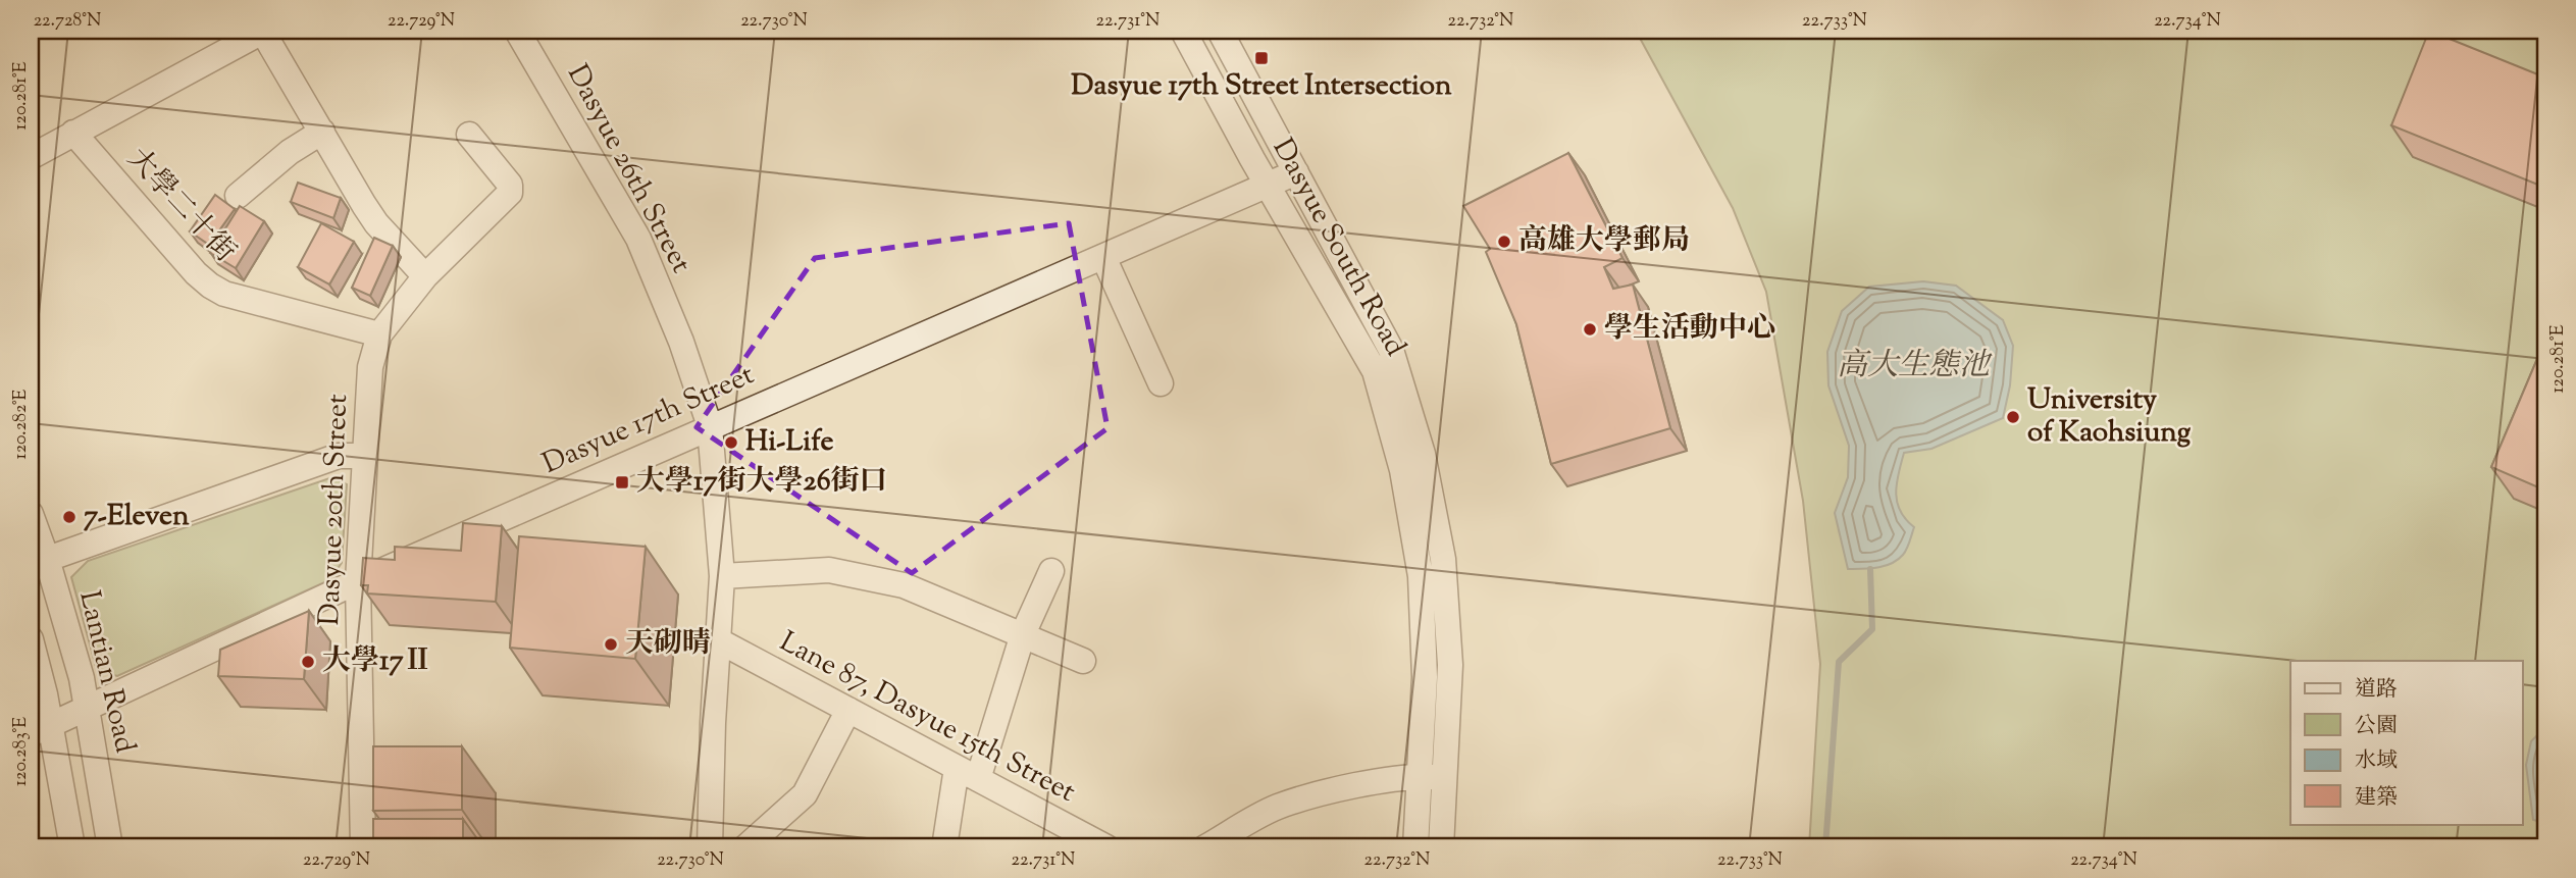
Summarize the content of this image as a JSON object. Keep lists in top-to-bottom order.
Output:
{
  "streets": {
    "street": [
      "Dasyue 26th Street",
      "大學二十街",
      "Dasyue South Road",
      "Dasyue 17th Street",
      "Dasyue 20th Street",
      "Lantian Road",
      "Lane 87, Dasyue 15th Street"
    ]
  },
  "crossings": [
    ["Dasyue 26th Street", "Dasyue 17th Street"],
    ["Dasyue 26th Street", "Lane 87, Dasyue 15th Street"],
    ["大學二十街", "Dasyue 20th Street"],
    ["Dasyue South Road", "Dasyue 17th Street"],
    ["Dasyue 17th Street", "Dasyue 20th Street"],
    ["Dasyue 17th Street", "Lantian Road"]
  ],
  "water": ["高大生態池"],
  "places": {
    "transit": ["Dasyue 17th Street Intersection", "大學17街大學26街口"],
    "other": [
      "高雄大學郵局",
      "學生活動中心",
      "University of Kaohsiung",
      "Hi-Life",
      "7-Eleven",
      "天砌晴",
      "大學17Ⅱ"
    ]
  },
  "legend": [
    "道路",
    "公園",
    "水域",
    "建築"
  ],
  "coordinates": [
    "22.728°N",
    "22.729°N",
    "22.730°N",
    "22.731°N",
    "22.732°N",
    "22.733°N",
    "22.734°N",
    "120.281°E",
    "120.282°E",
    "120.283°E"
  ]
}
